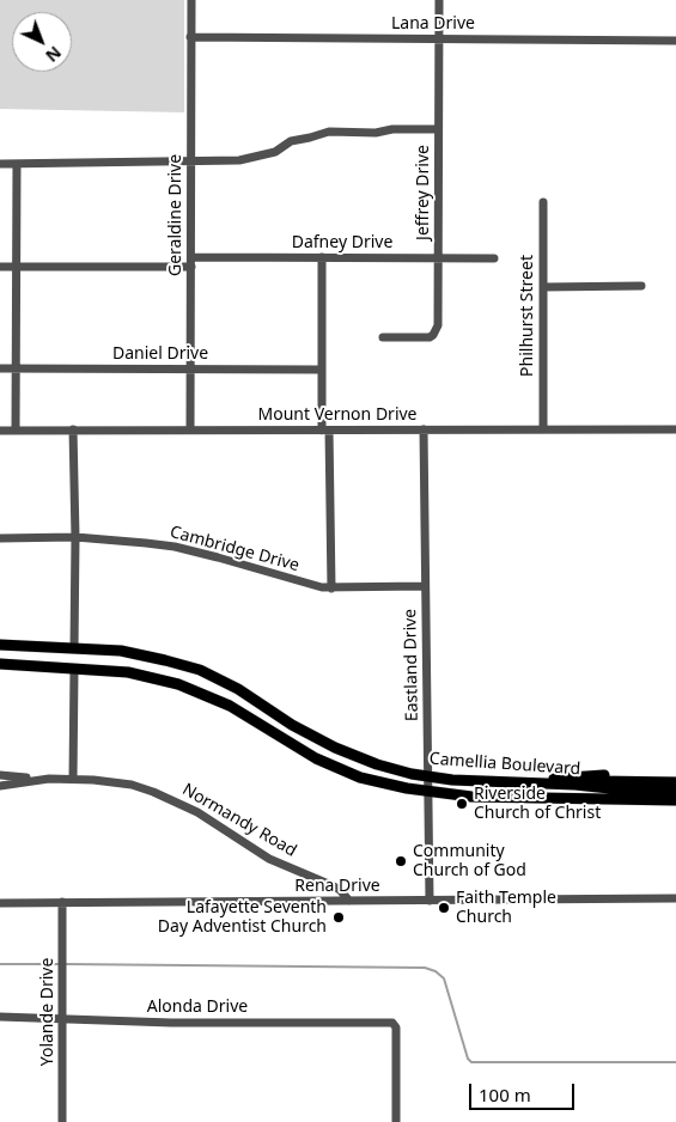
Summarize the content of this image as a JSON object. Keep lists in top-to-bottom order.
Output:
{
  "streets": {
    "main road": ["Camellia Boulevard"],
    "street": [
      "Lana Drive",
      "Jeffrey Drive",
      "Geraldine Drive",
      "Dafney Drive",
      "Philhurst Street",
      "Daniel Drive",
      "Mount Vernon Drive",
      "Cambridge Drive",
      "Eastland Drive",
      "Normandy Road",
      "Rena Drive",
      "Alonda Drive",
      "Yolande Drive"
    ]
  },
  "crossings": [
    ["Lana Drive", "Jeffrey Drive"],
    ["Lana Drive", "Geraldine Drive"],
    ["Jeffrey Drive", "Dafney Drive"],
    ["Geraldine Drive", "Dafney Drive"],
    ["Geraldine Drive", "Daniel Drive"],
    ["Geraldine Drive", "Mount Vernon Drive"],
    ["Philhurst Street", "Mount Vernon Drive"],
    ["Mount Vernon Drive", "Eastland Drive"],
    ["Cambridge Drive", "Eastland Drive"],
    ["Eastland Drive", "Camellia Boulevard"],
    ["Eastland Drive", "Rena Drive"],
    ["Normandy Road", "Rena Drive"],
    ["Rena Drive", "Yolande Drive"],
    ["Alonda Drive", "Yolande Drive"]
  ],
  "places": [
    "Riverside Church of Christ",
    "Community Church of God",
    "Faith Temple Church",
    "Lafayette Seventh Day Adventist Church"
  ],
  "scale_bar": "100 m",
  "north": "bottom right"
}
